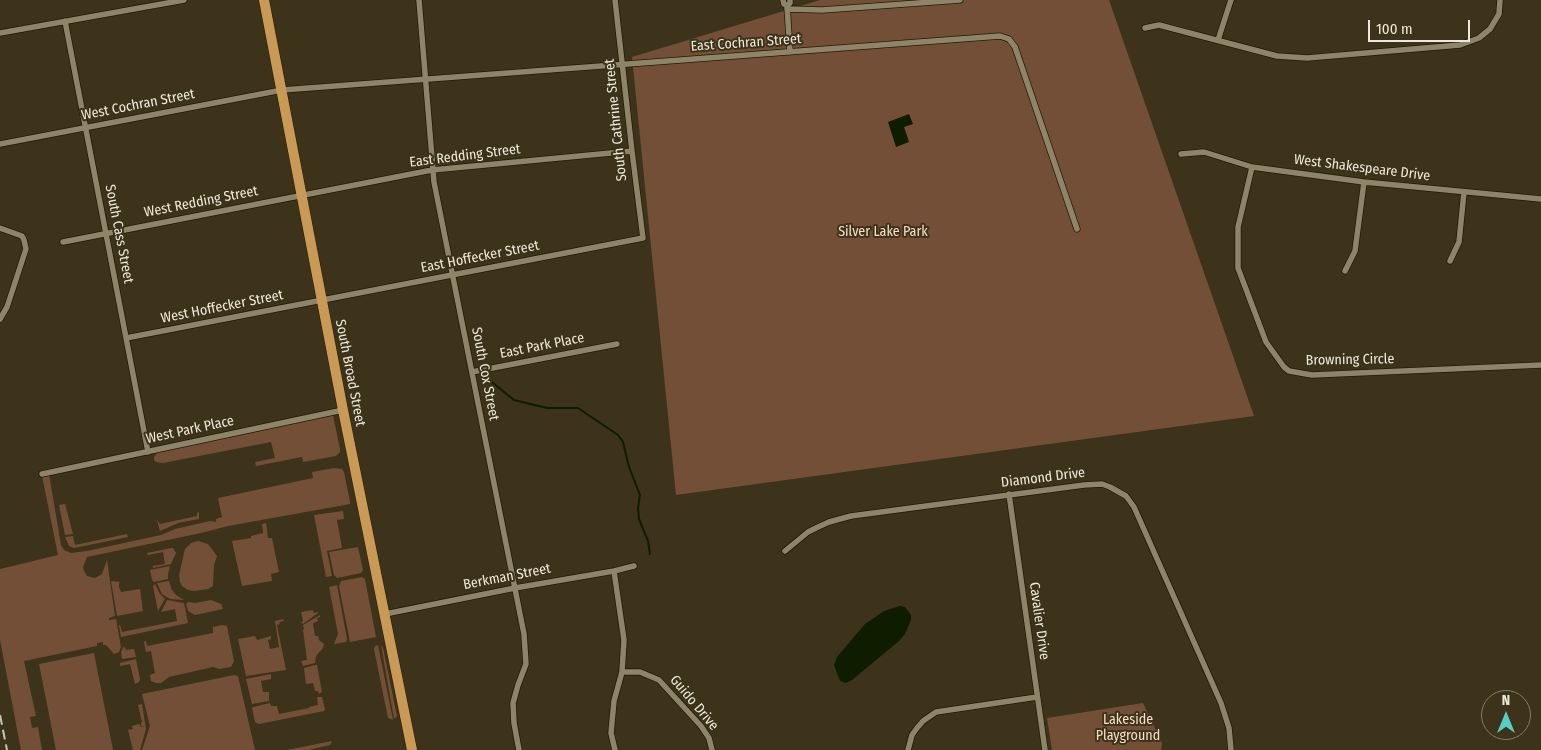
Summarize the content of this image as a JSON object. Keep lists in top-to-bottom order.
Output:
{
  "streets": {
    "main road": ["South Broad Street"],
    "street": [
      "East Cochran Street",
      "West Cochran Street",
      "South Cathrine Street",
      "East Redding Street",
      "West Shakespeare Drive",
      "West Redding Street",
      "South Cass Street",
      "East Hoffecker Street",
      "West Hoffecker Street",
      "East Park Place",
      "Browning Circle",
      "South Cox Street",
      "West Park Place",
      "Diamond Drive",
      "Berkman Street",
      "Cavalier Drive",
      "Guido Drive"
    ]
  },
  "crossings": [
    ["East Cochran Street", "West Cochran Street"],
    ["East Cochran Street", "South Cathrine Street"],
    ["East Cochran Street", "South Broad Street"],
    ["East Cochran Street", "South Cox Street"],
    ["West Cochran Street", "South Cass Street"],
    ["West Cochran Street", "South Broad Street"],
    ["South Cathrine Street", "East Redding Street"],
    ["South Cathrine Street", "East Hoffecker Street"],
    ["East Redding Street", "West Redding Street"],
    ["East Redding Street", "South Broad Street"],
    ["East Redding Street", "South Cox Street"],
    ["West Shakespeare Drive", "Browning Circle"],
    ["West Redding Street", "South Cass Street"],
    ["West Redding Street", "South Broad Street"],
    ["South Cass Street", "West Hoffecker Street"],
    ["South Cass Street", "West Park Place"],
    ["East Hoffecker Street", "West Hoffecker Street"],
    ["East Hoffecker Street", "South Broad Street"],
    ["East Hoffecker Street", "South Cox Street"],
    ["West Hoffecker Street", "South Broad Street"],
    ["East Park Place", "South Cox Street"],
    ["South Broad Street", "West Park Place"],
    ["South Broad Street", "Berkman Street"],
    ["South Cox Street", "Berkman Street"],
    ["Diamond Drive", "Cavalier Drive"]
  ],
  "parks": ["Silver Lake Park", "Lakeside Playground"],
  "scale_bar": "100 m",
  "north": "top"
}
